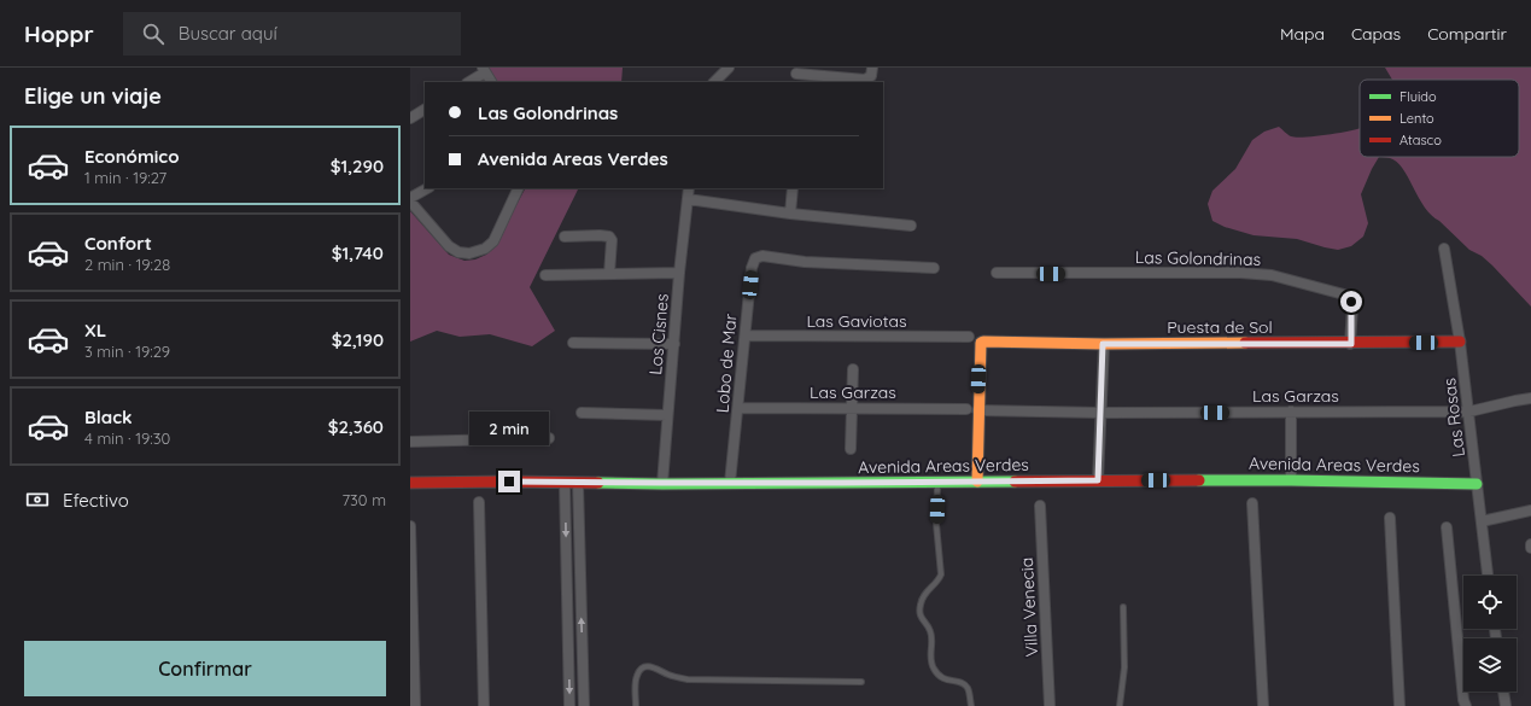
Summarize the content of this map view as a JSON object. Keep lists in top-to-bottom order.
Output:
{
  "streets": {
    "street": [
      "Las Golondrinas",
      "Las Gaviotas",
      "Puesta de Sol",
      "Los Cisnes",
      "Lobo de Mar",
      "Las Garzas",
      "Las Rosas",
      "Avenida Areas Verdes",
      "Villa Venecia"
    ]
  },
  "crossings": [
    ["Las Golondrinas", "Puesta de Sol"],
    ["Las Gaviotas", "Lobo de Mar"],
    ["Puesta de Sol", "Las Garzas"],
    ["Puesta de Sol", "Las Rosas"],
    ["Los Cisnes", "Avenida Areas Verdes"],
    ["Lobo de Mar", "Las Garzas"],
    ["Lobo de Mar", "Avenida Areas Verdes"],
    ["Las Garzas", "Las Rosas"],
    ["Las Rosas", "Avenida Areas Verdes"]
  ],
  "legend": ["Fluido", "Lento", "Atasco"],
  "page": {
    "header": "Hoppr",
    "search": "Buscar aquí",
    "nav": ["Mapa", "Capas", "Compartir"],
    "heading": "Elige un viaje",
    "banner": ["Las Golondrinas", "Avenida Areas Verdes"],
    "list": [
      {
        "name": "Económico",
        "note": "1 min · 19:27",
        "value": "$1,290"
      },
      {
        "name": "Confort",
        "note": "2 min · 19:28",
        "value": "$1,740"
      },
      {
        "name": "XL",
        "note": "3 min · 19:29",
        "value": "$2,190"
      },
      {
        "name": "Black",
        "note": "4 min · 19:30",
        "value": "$2,360"
      }
    ],
    "bubble": "2 min",
    "pay": ["Efectivo", "730 m"],
    "buttons": "Confirmar"
  }
}
